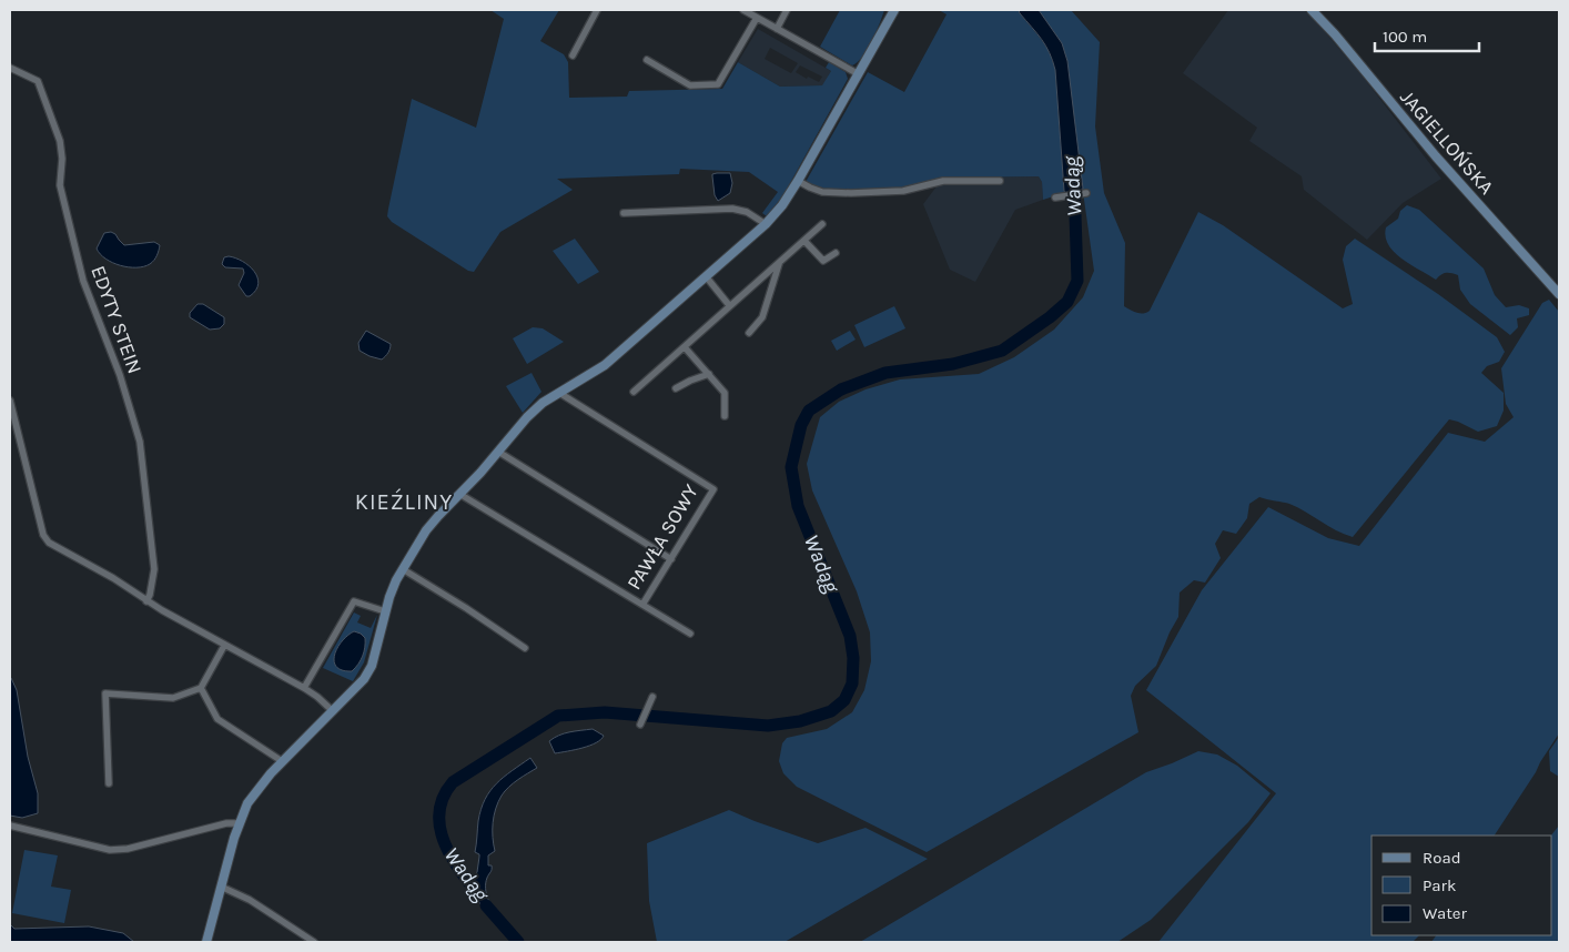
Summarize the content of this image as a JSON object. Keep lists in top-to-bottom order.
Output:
{
  "streets": {
    "street": ["JAGIELLOŃSKA", "EDYTY STEIN", "PAWŁA SOWY"]
  },
  "districts": ["KIEŹLINY"],
  "water": ["Wadąg"],
  "legend": ["Road", "Park", "Water"],
  "scale_bar": "100 m"
}
